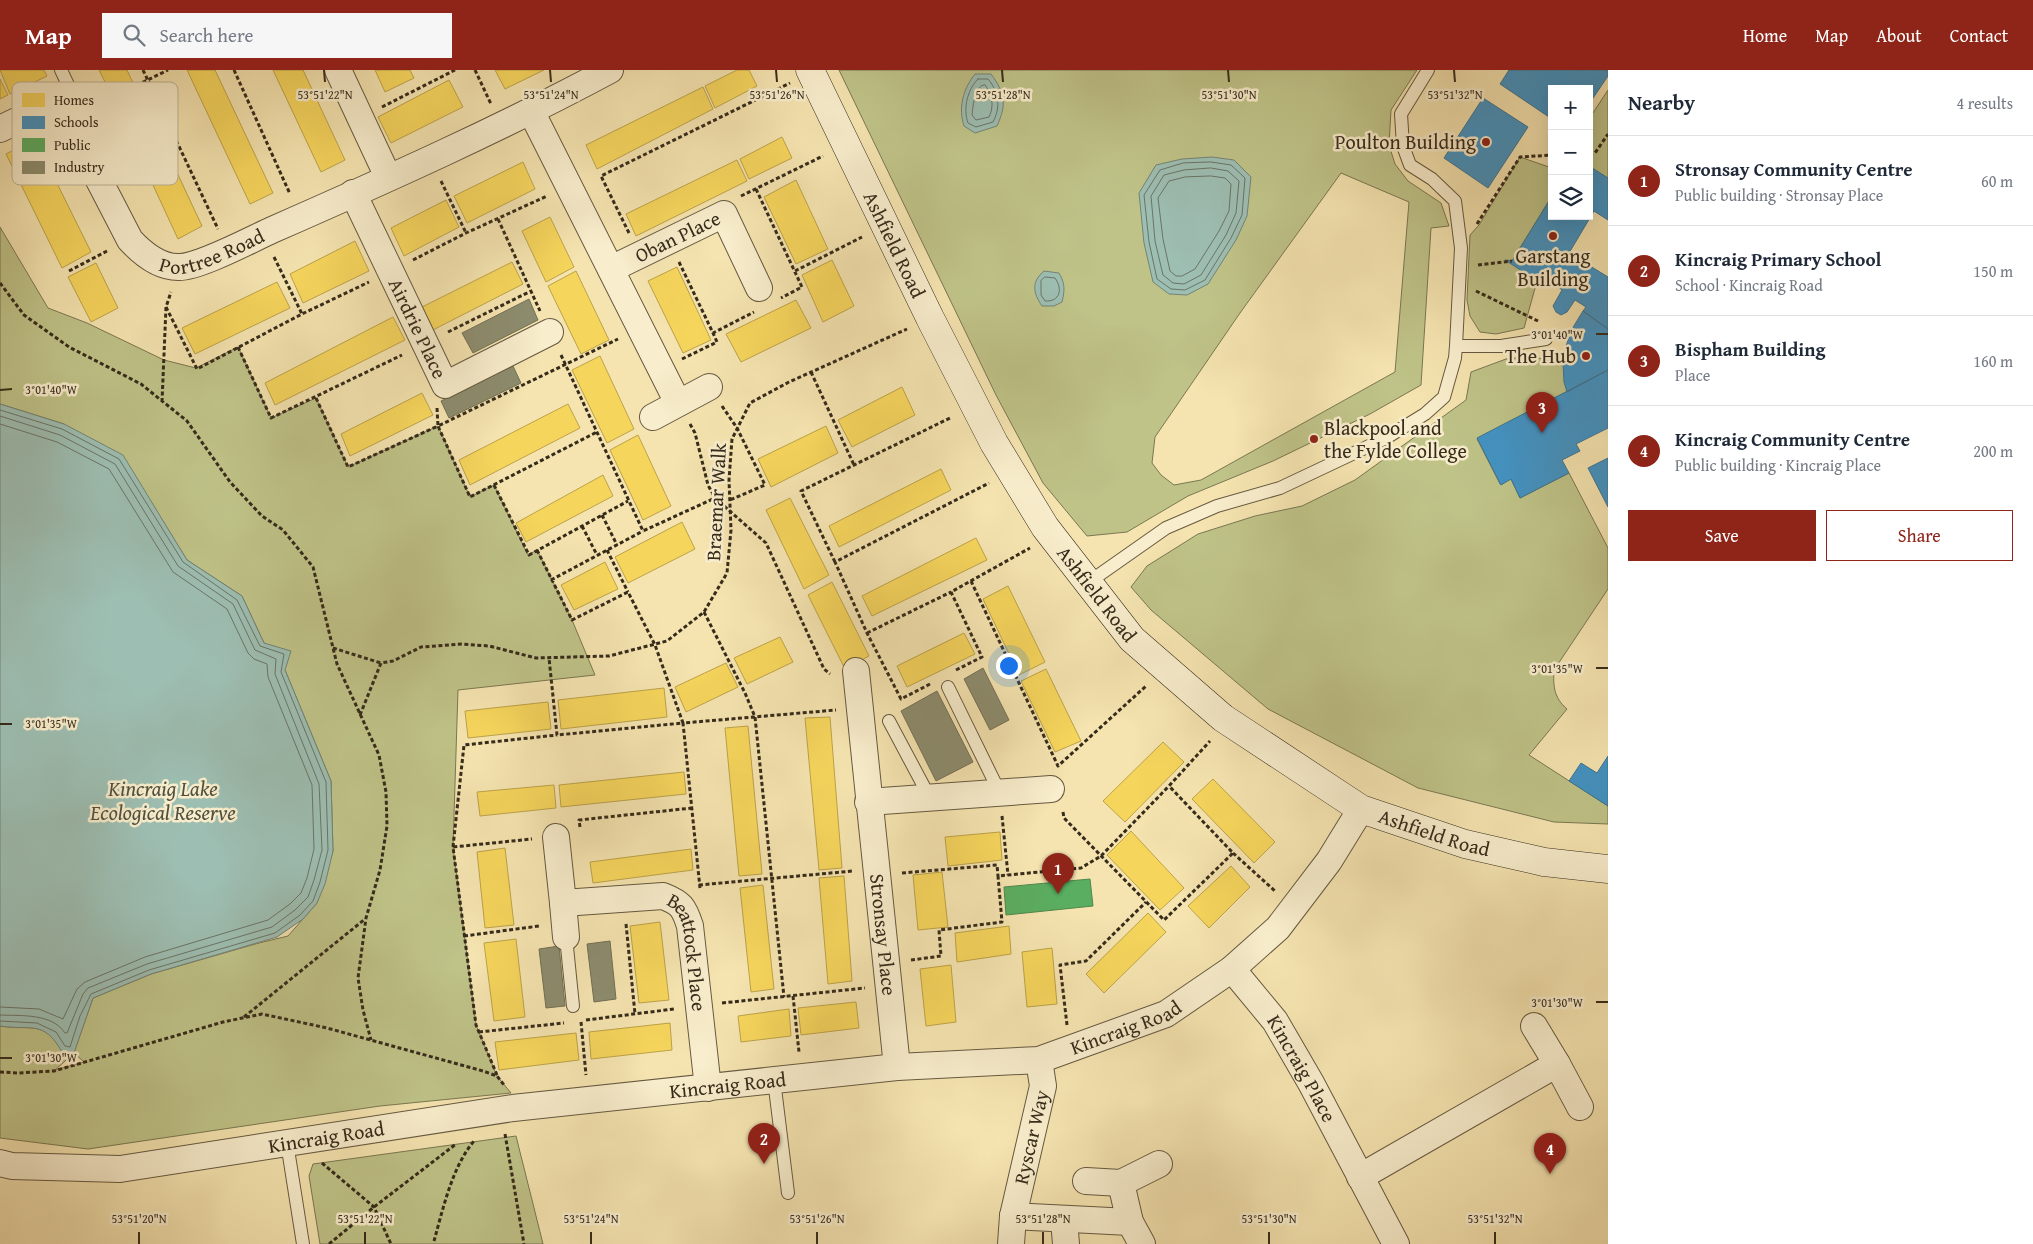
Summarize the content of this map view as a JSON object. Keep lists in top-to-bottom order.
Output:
{
  "streets": {
    "street": [
      "Oban Place",
      "Portree Road",
      "Ashfield Road",
      "Airdrie Place",
      "Stronsay Place",
      "Beattock Place",
      "Kincraig Road",
      "Kincraig Place",
      "Ryscar Way"
    ],
    "path": ["Braemar Walk"]
  },
  "crossings": [
    ["Oban Place", "Portree Road"],
    ["Portree Road", "Airdrie Place"],
    ["Ashfield Road", "Braemar Walk"],
    ["Ashfield Road", "Kincraig Road"],
    ["Stronsay Place", "Kincraig Road"],
    ["Beattock Place", "Kincraig Road"],
    ["Kincraig Road", "Kincraig Place"],
    ["Kincraig Road", "Ryscar Way"]
  ],
  "water": ["Kincraig Lake Ecological Reserve"],
  "places": [
    "Poulton Building",
    "Garstang Building",
    "The Hub",
    "Blackpool and the Fylde College"
  ],
  "legend": [
    "Homes",
    "Schools",
    "Public",
    "Industry"
  ],
  "page": {
    "header": "Map",
    "search": "Search here",
    "nav": [
      "Home",
      "Map",
      "About",
      "Contact"
    ],
    "heading": ["Nearby", "4 results"],
    "map_buttons": ["+", "−"],
    "list": [
      {
        "mark": "1",
        "name": "Stronsay Community Centre",
        "note": "Public building · Stronsay Place",
        "value": "60 m"
      },
      {
        "mark": "2",
        "name": "Kincraig Primary School",
        "note": "School · Kincraig Road",
        "value": "150 m"
      },
      {
        "mark": "3",
        "name": "Bispham Building",
        "note": "Place",
        "value": "160 m"
      },
      {
        "mark": "4",
        "name": "Kincraig Community Centre",
        "note": "Public building · Kincraig Place",
        "value": "200 m"
      }
    ],
    "pins": [
      "3",
      "1",
      "2",
      "4"
    ],
    "buttons": ["Save", "Share"]
  },
  "coordinates": [
    "53°51'22\"N",
    "53°51'24\"N",
    "53°51'26\"N",
    "53°51'28\"N",
    "53°51'30\"N",
    "53°51'32\"N",
    "3°01'40\"W",
    "3°01'35\"W",
    "3°01'30\"W",
    "53°51'20\"N"
  ]
}
